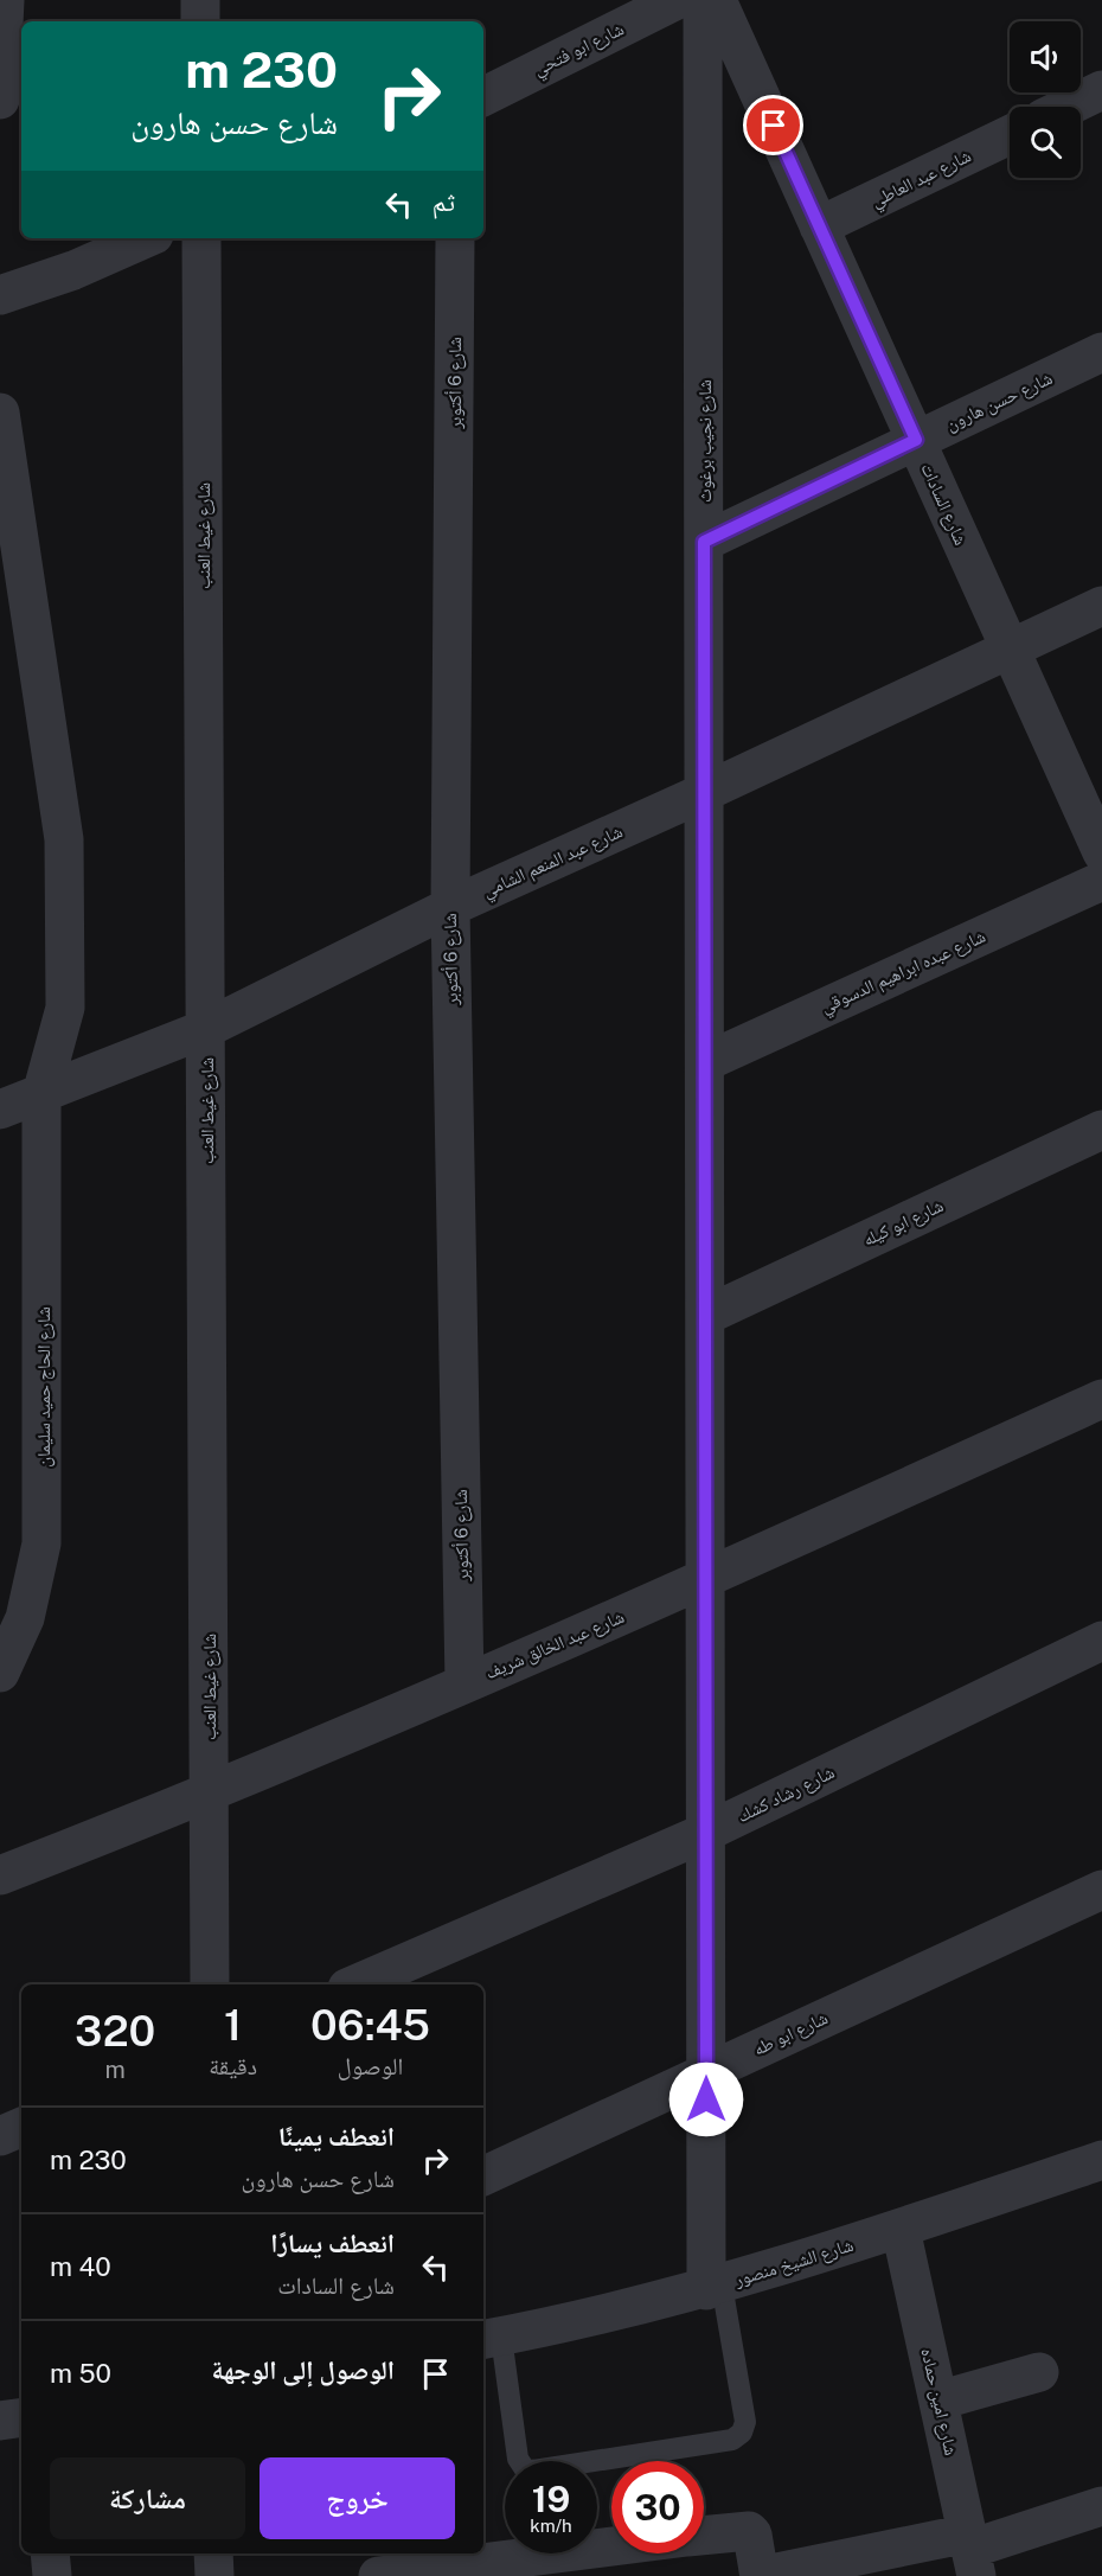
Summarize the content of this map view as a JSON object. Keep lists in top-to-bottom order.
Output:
{
  "streets": {
    "street": [
      "شارع ابو فتحي",
      "شارع عبد العاطي",
      "شارع 6 أكتوبر",
      "شارع حسن هارون",
      "شارع نجيب برغوث",
      "شارع السادات",
      "شارع غيط العنب",
      "شارع عبد المنعم الشامي",
      "شارع عبده ابراهيم الدسوقي",
      "شارع ابو كيله",
      "شارع الحاج حميد سليمان",
      "شارع عبد الخالق شريف",
      "شارع رشاد كشك",
      "شارع ابو طه",
      "شارع الشيخ منصور",
      "شارع امين حماده"
    ]
  },
  "crossings": [
    ["شارع عبد العاطي", "شارع السادات"],
    ["شارع 6 أكتوبر", "شارع عبد المنعم الشامي"],
    ["شارع 6 أكتوبر", "شارع عبد الخالق شريف"],
    ["شارع حسن هارون", "شارع نجيب برغوث"],
    ["شارع حسن هارون", "شارع السادات"],
    ["شارع نجيب برغوث", "شارع عبد المنعم الشامي"],
    ["شارع نجيب برغوث", "شارع عبده ابراهيم الدسوقي"],
    ["شارع نجيب برغوث", "شارع ابو كيله"],
    ["شارع نجيب برغوث", "شارع عبد الخالق شريف"],
    ["شارع نجيب برغوث", "شارع رشاد كشك"],
    ["شارع نجيب برغوث", "شارع ابو طه"],
    ["شارع نجيب برغوث", "شارع الشيخ منصور"],
    ["شارع السادات", "شارع عبد المنعم الشامي"],
    ["شارع غيط العنب", "شارع عبد المنعم الشامي"],
    ["شارع غيط العنب", "شارع عبد الخالق شريف"],
    ["شارع عبد المنعم الشامي", "شارع الحاج حميد سليمان"],
    ["شارع الشيخ منصور", "شارع امين حماده"]
  ],
  "page": {
    "turn": ["230 m", "شارع حسن هارون"],
    "then": "ثم",
    "eta": [
      "06:45",
      "الوصول",
      "1",
      "دقيقة",
      "320",
      "m"
    ],
    "list": [
      {
        "name": "انعطف يمينًا",
        "note": "شارع حسن هارون",
        "value": "230 m"
      },
      {
        "name": "انعطف يسارًا",
        "note": "شارع السادات",
        "value": "40 m"
      },
      {
        "name": "الوصول إلى الوجهة",
        "value": "50 m"
      }
    ],
    "buttons": ["خروج", "مشاركة"],
    "speed": "19 km/h",
    "limit": "30"
  }
}
